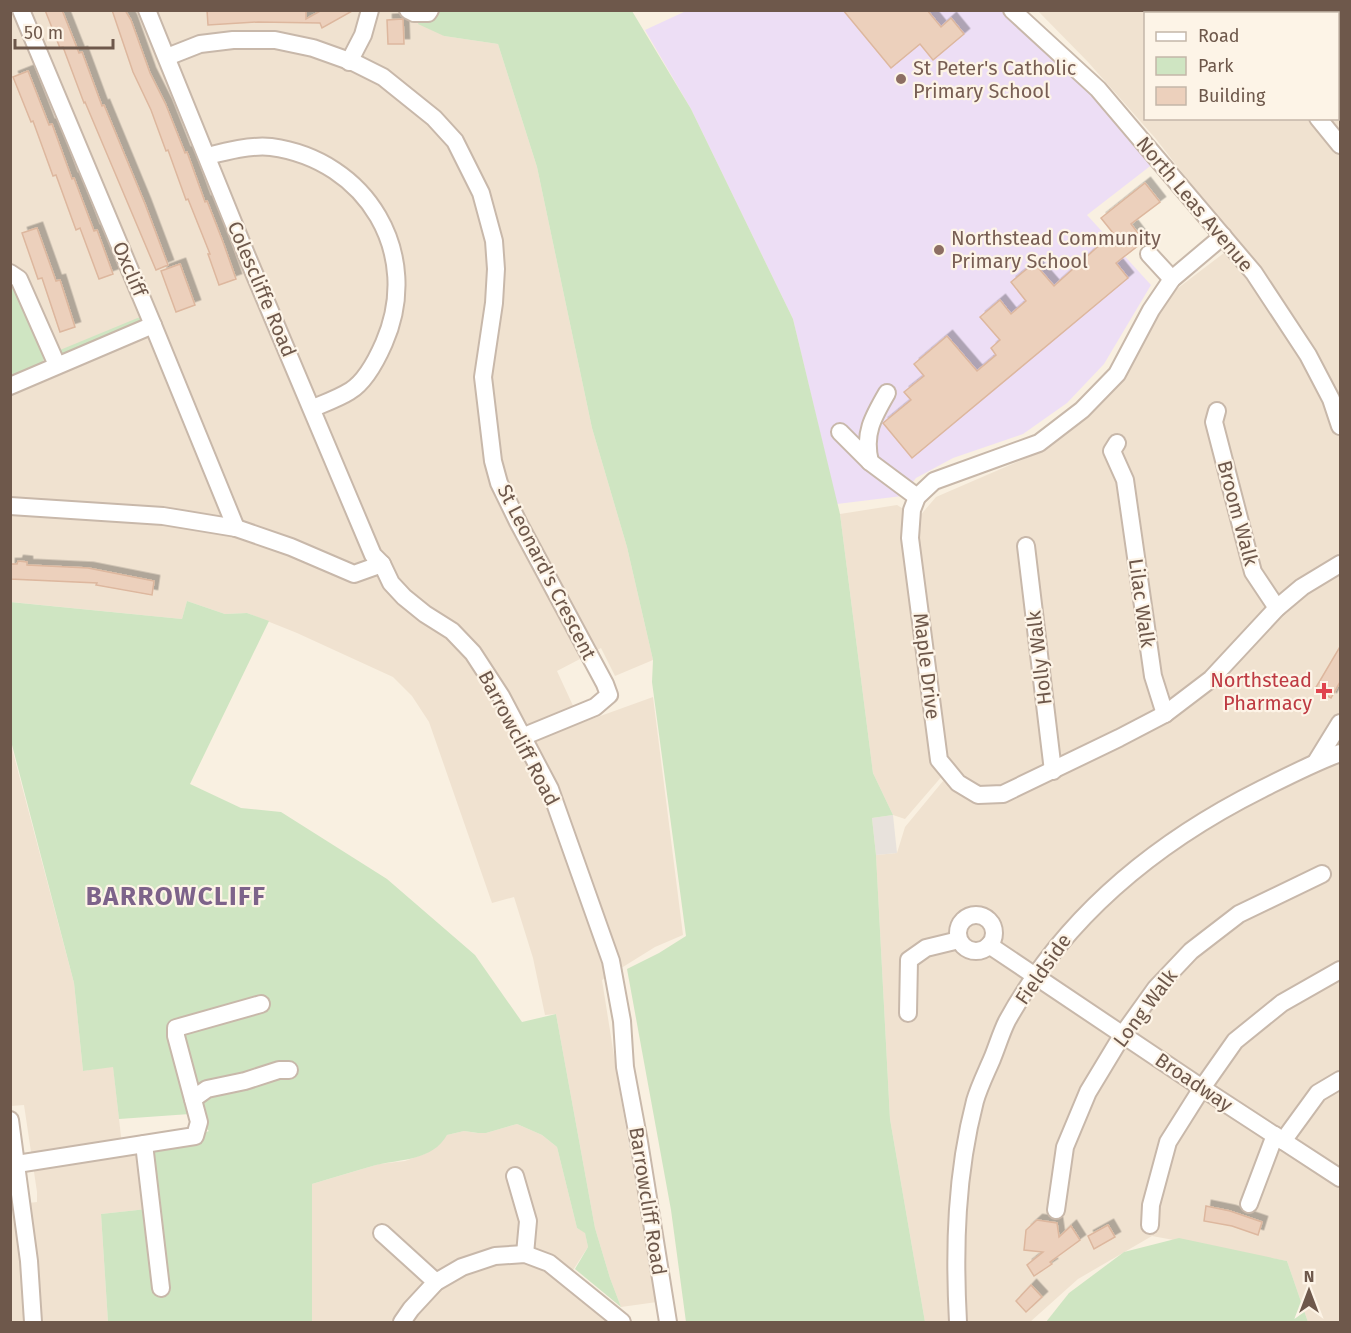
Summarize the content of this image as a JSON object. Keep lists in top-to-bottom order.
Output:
{
  "streets": {
    "street": [
      "North Leas Avenue",
      "Oxcliff",
      "Colescliffe Road",
      "Broom Walk",
      "St Leonard's Crescent",
      "Lilac Walk",
      "Holly Walk",
      "Maple Drive",
      "Barrowcliff Road",
      "Fieldside",
      "Long Walk",
      "Broadway"
    ]
  },
  "crossings": [
    ["Colescliffe Road", "St Leonard's Crescent"],
    ["Colescliffe Road", "Barrowcliff Road"],
    ["Broom Walk", "Maple Drive"],
    ["St Leonard's Crescent", "Barrowcliff Road"],
    ["Lilac Walk", "Maple Drive"],
    ["Holly Walk", "Maple Drive"],
    ["Fieldside", "Broadway"],
    ["Long Walk", "Broadway"]
  ],
  "districts": ["BARROWCLIFF"],
  "places": {
    "other": ["St Peter's Catholic Primary School", "Northstead Community Primary School"],
    "health": ["Northstead Pharmacy"]
  },
  "legend": ["Road", "Park", "Building"],
  "scale_bar": "50 m",
  "north": "top"
}
